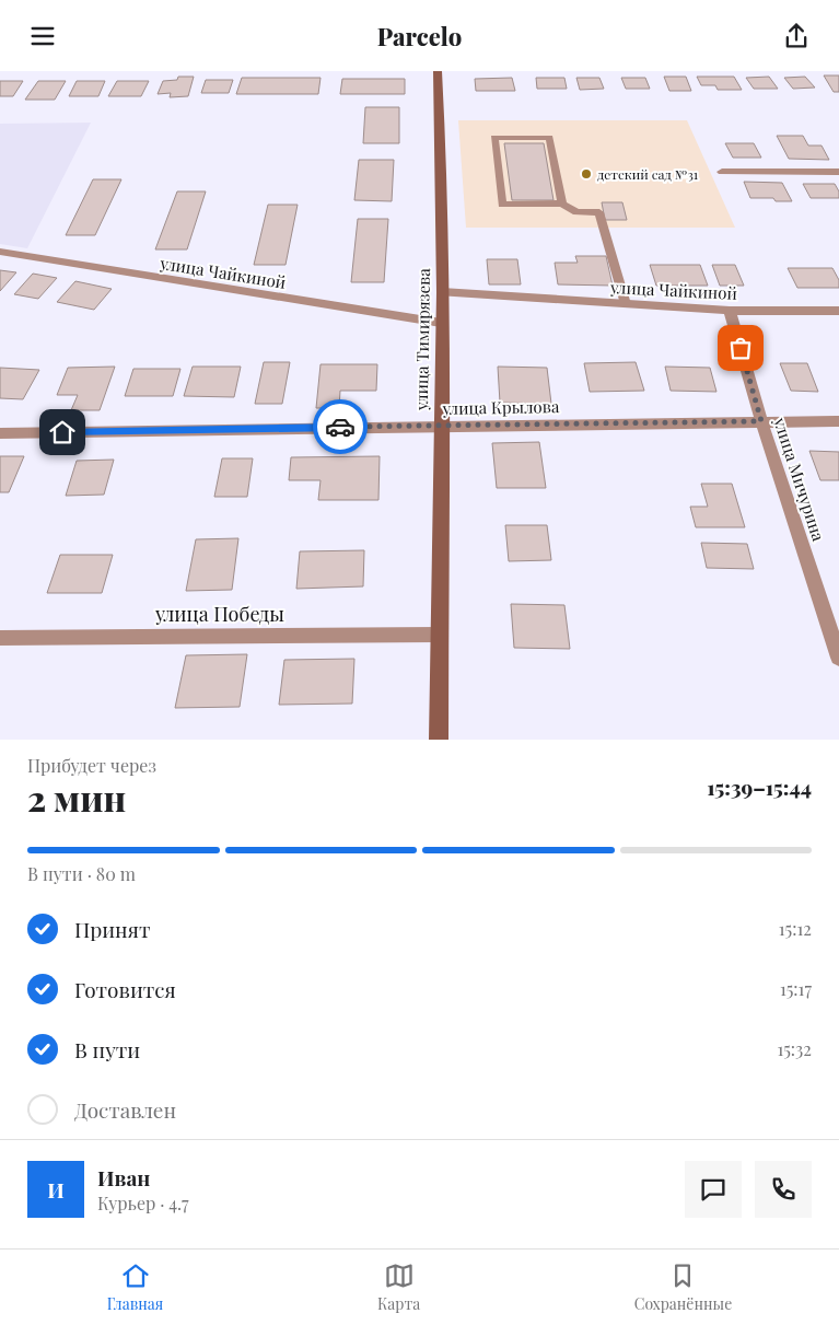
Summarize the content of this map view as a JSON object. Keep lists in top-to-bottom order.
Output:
{
  "streets": {
    "street": [
      "улица Чайкиной",
      "улица Тимирязева",
      "улица Крылова",
      "улица Мичурина",
      "улица Победы"
    ]
  },
  "crossings": [
    ["улица Чайкиной", "улица Тимирязева"],
    ["улица Чайкиной", "улица Мичурина"],
    ["улица Тимирязева", "улица Крылова"],
    ["улица Тимирязева", "улица Победы"],
    ["улица Крылова", "улица Мичурина"]
  ],
  "places": ["детский сад №31"],
  "page": {
    "header": "Parcelo",
    "heading": ["2 мин", "Прибудет через", "15:39–15:44"],
    "panel": ["Иван", "Курьер · 4.7"],
    "bar": "В пути · 80 m",
    "list": [
      ["Принят", "15:12"],
      ["Готовится", "15:17"],
      ["В пути", "15:32"],
      "Доставлен"
    ],
    "round": "И",
    "tabs": ["Главная", "Карта", "Сохранённые"]
  }
}
